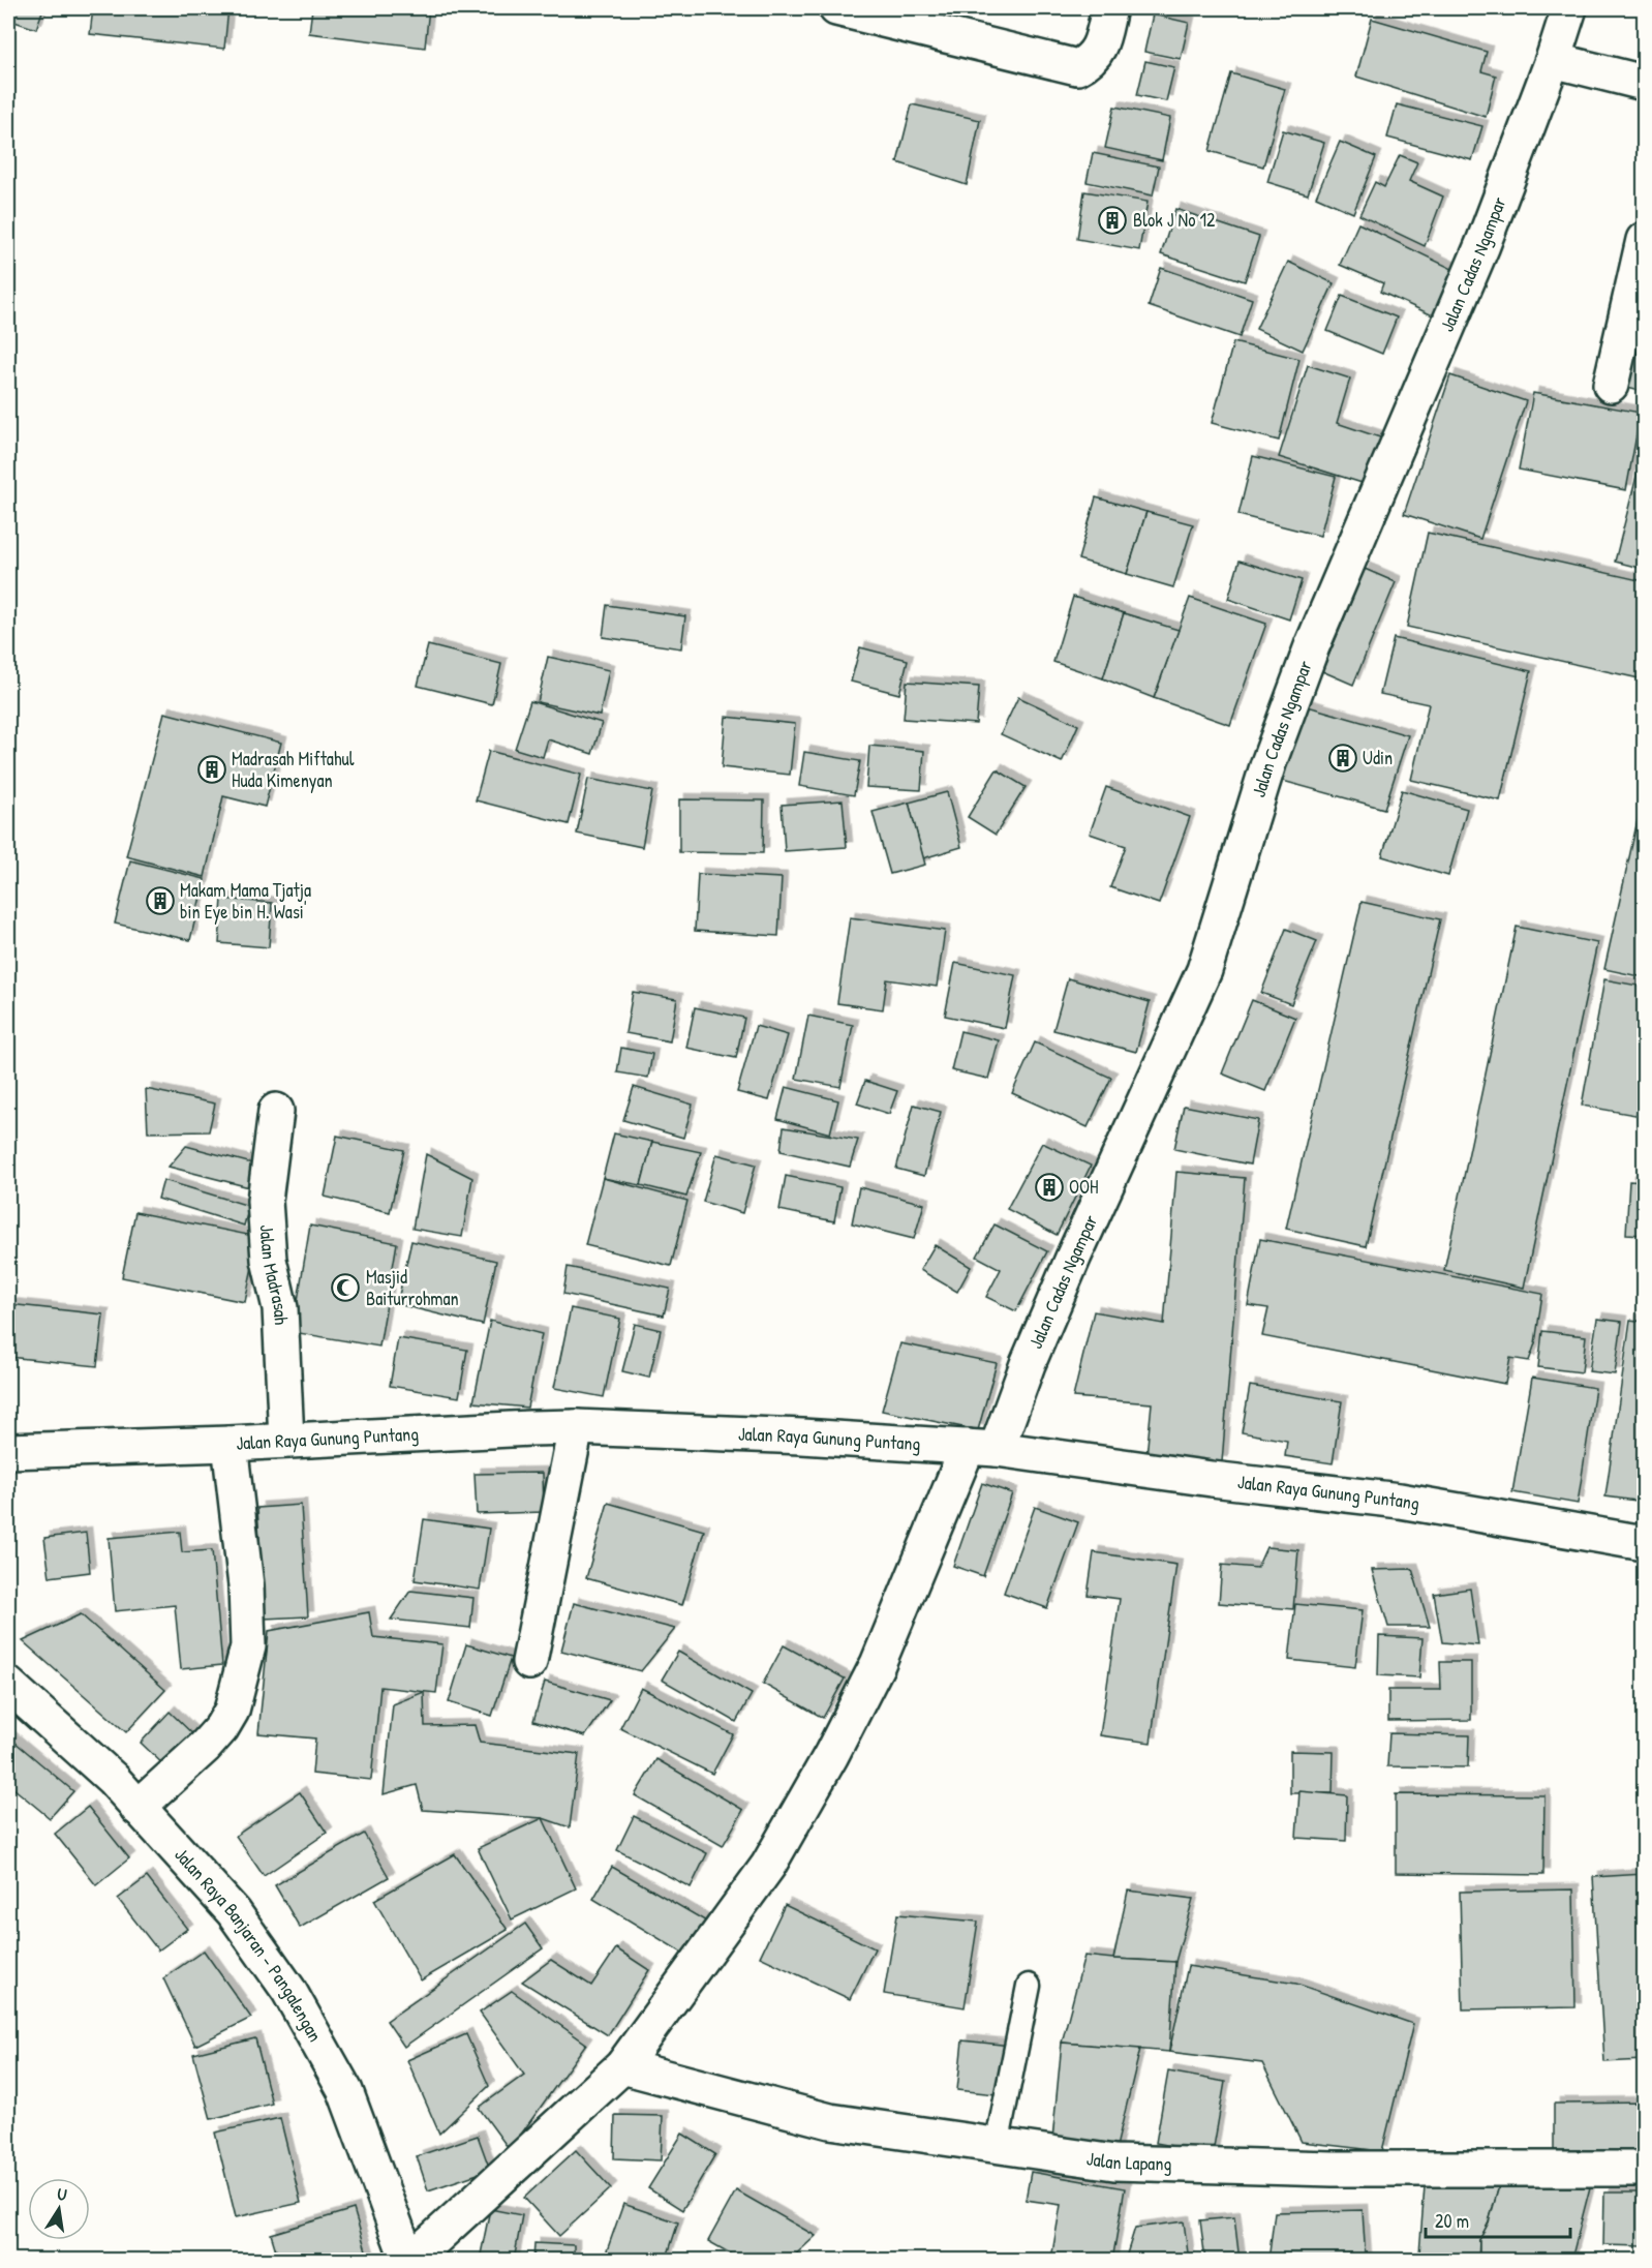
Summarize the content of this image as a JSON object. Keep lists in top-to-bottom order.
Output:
{
  "streets": {
    "street": [
      "Jalan Cadas Ngampar",
      "Jalan Madrasah",
      "Jalan Raya Gunung Puntang",
      "Jalan Raya Banjaran - Pangalengan",
      "Jalan Lapang"
    ]
  },
  "crossings": [
    ["Jalan Cadas Ngampar", "Jalan Raya Gunung Puntang"],
    ["Jalan Cadas Ngampar", "Jalan Raya Banjaran - Pangalengan"],
    ["Jalan Cadas Ngampar", "Jalan Lapang"],
    ["Jalan Madrasah", "Jalan Raya Gunung Puntang"]
  ],
  "places": {
    "building": [
      "Blok J No 12",
      "Udin",
      "Madrasah Miftahul Huda Kimenyan",
      "Makam Mama Tjatja bin Eye bin H. Wasi'",
      "OOH"
    ],
    "mosque": ["Masjid Baiturrohman"]
  },
  "scale_bar": "20 m",
  "north": "top"
}
